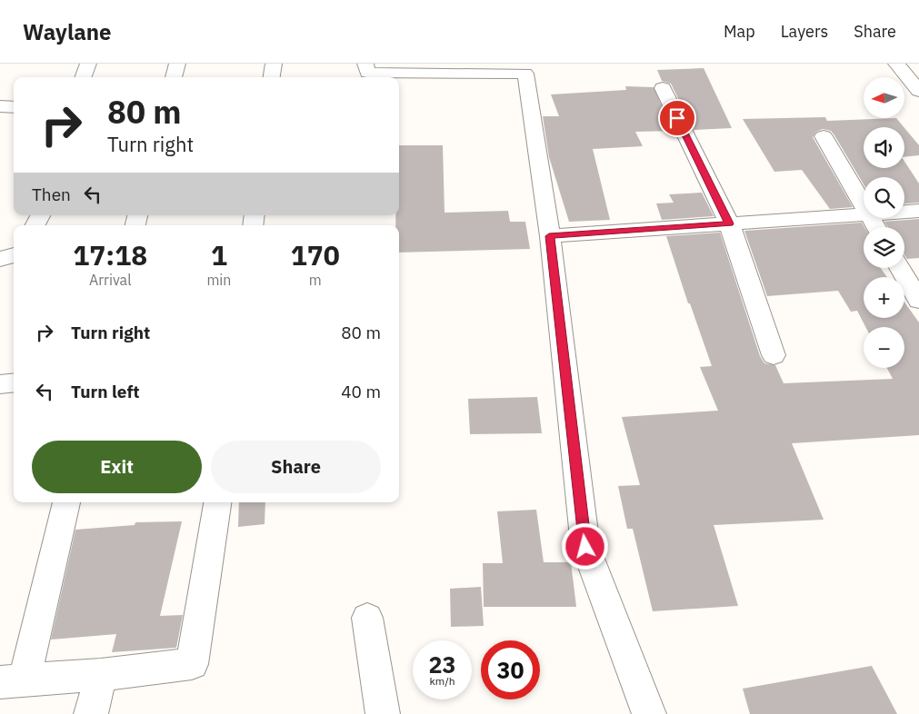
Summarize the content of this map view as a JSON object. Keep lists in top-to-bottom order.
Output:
{
  "north": "left",
  "page": {
    "header": "Waylane",
    "nav": ["Map", "Layers", "Share"],
    "map_buttons": ["+", "−"],
    "turn": ["80 m", "Turn right"],
    "then": "Then",
    "eta": [
      "17:18",
      "Arrival",
      "1",
      "min",
      "170",
      "m"
    ],
    "list": [
      {
        "name": "Turn right",
        "value": "80 m"
      },
      {
        "name": "Turn left",
        "value": "40 m"
      }
    ],
    "buttons": ["Exit", "Share"],
    "speed": "23 km/h",
    "limit": "30"
  }
}
